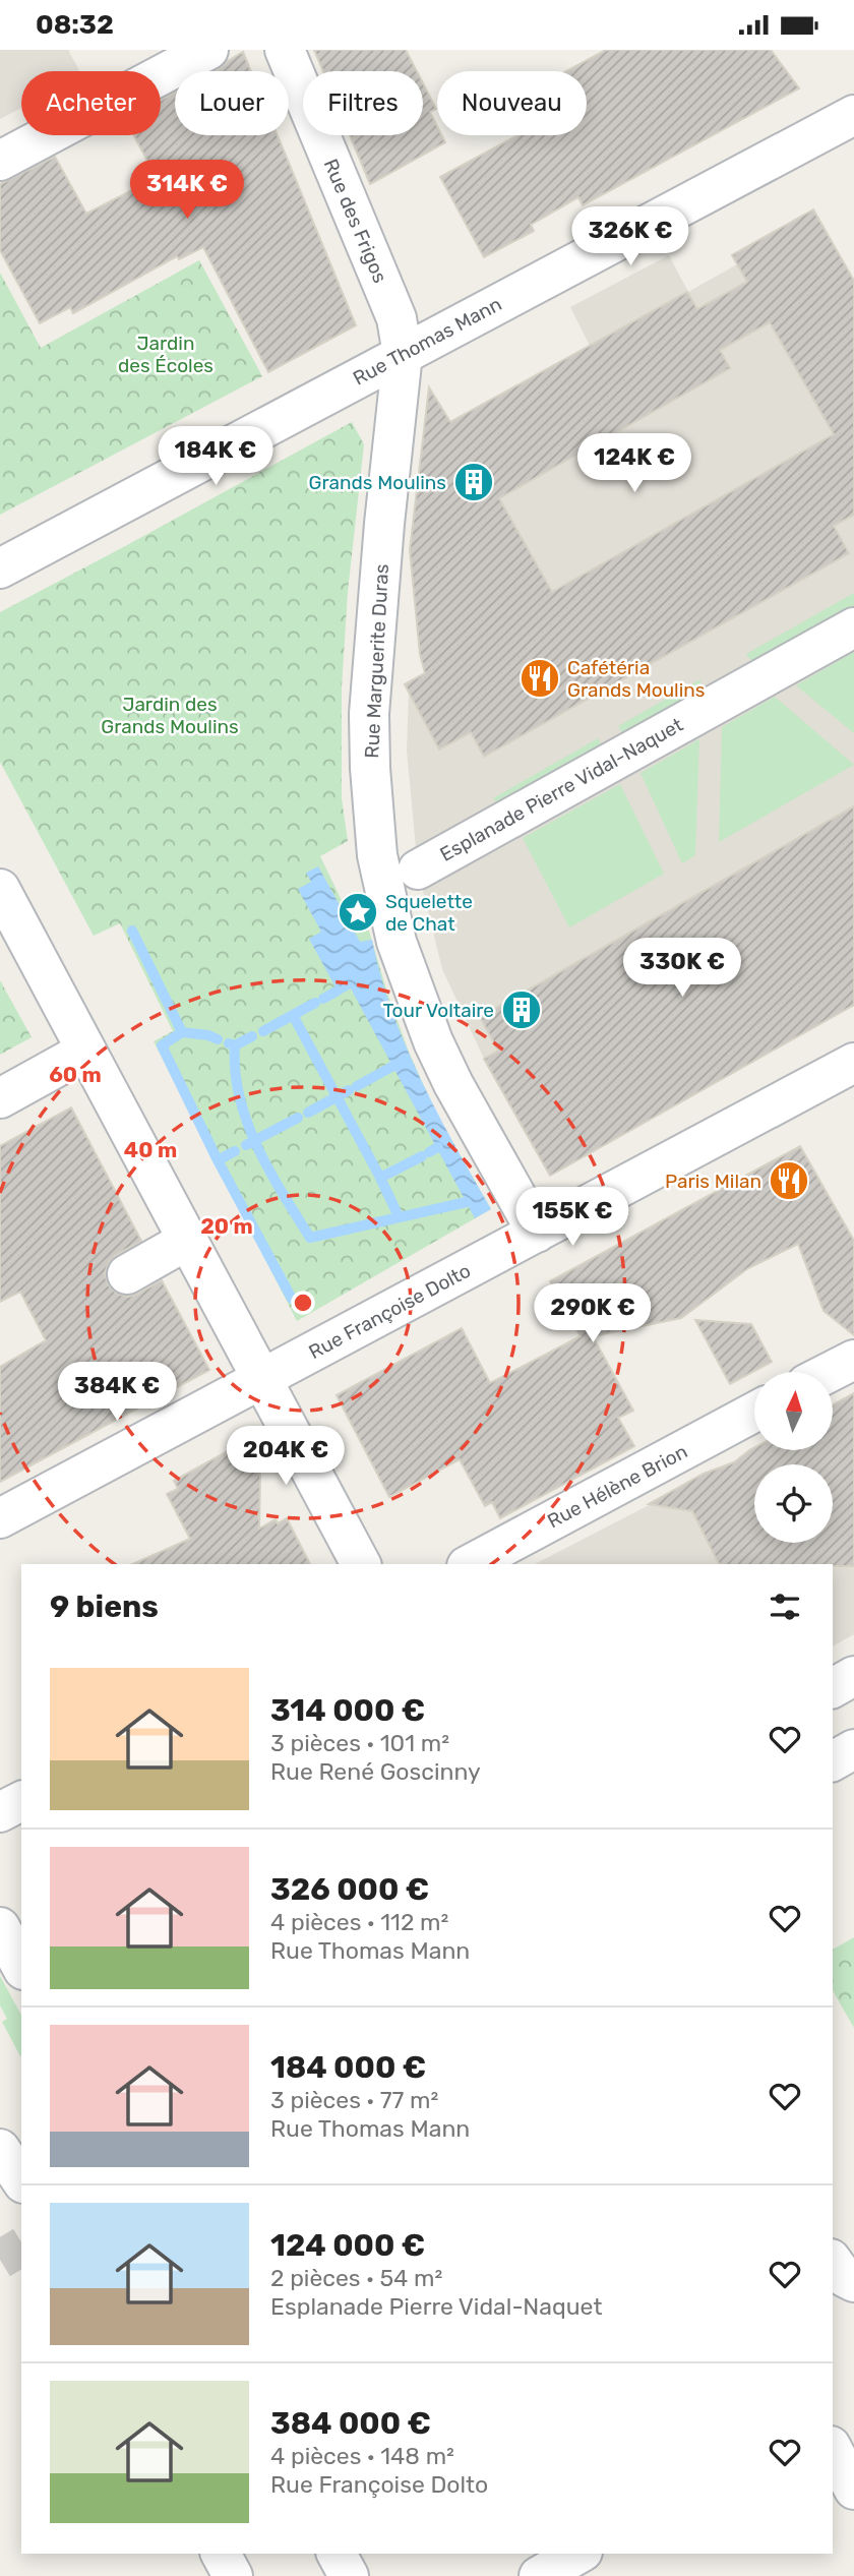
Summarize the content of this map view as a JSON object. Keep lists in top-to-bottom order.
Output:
{
  "streets": {
    "street": [
      "Rue des Frigos",
      "Rue Thomas Mann",
      "Rue Marguerite Duras",
      "Esplanade Pierre Vidal-Naquet",
      "Rue Françoise Dolto",
      "Rue Hélène Brion"
    ]
  },
  "crossings": [
    ["Rue des Frigos", "Rue Thomas Mann"],
    ["Rue des Frigos", "Rue Marguerite Duras"],
    ["Rue Thomas Mann", "Rue Marguerite Duras"],
    ["Rue Marguerite Duras", "Rue Françoise Dolto"]
  ],
  "parks": ["Jardin des Écoles", "Jardin des Grands Moulins"],
  "places": {
    "building": ["Grands Moulins", "Tour Voltaire"],
    "restaurant": ["Cafétéria Grands Moulins", "Paris Milan"],
    "place": ["Squelette de Chat"]
  },
  "north": "top",
  "page": {
    "status": "08:32",
    "chip": [
      "Acheter",
      "Louer",
      "Filtres",
      "Nouveau"
    ],
    "price": [
      "314K €",
      "326K €",
      "184K €",
      "124K €",
      "330K €",
      "155K €",
      "290K €",
      "384K €",
      "204K €"
    ],
    "heading": "9 biens",
    "list": [
      {
        "name": "314 000 €",
        "note": "3 pièces · 101 m² · Rue René Goscinny"
      },
      {
        "name": "326 000 €",
        "note": "4 pièces · 112 m² · Rue Thomas Mann"
      },
      {
        "name": "184 000 €",
        "note": "3 pièces · 77 m² · Rue Thomas Mann"
      },
      {
        "name": "124 000 €",
        "note": "2 pièces · 54 m² · Esplanade Pierre Vidal-Naquet"
      },
      {
        "name": "384 000 €",
        "note": "4 pièces · 148 m² · Rue Françoise Dolto"
      }
    ]
  },
  "rings": ["60 m", "40 m", "20 m"]
}
